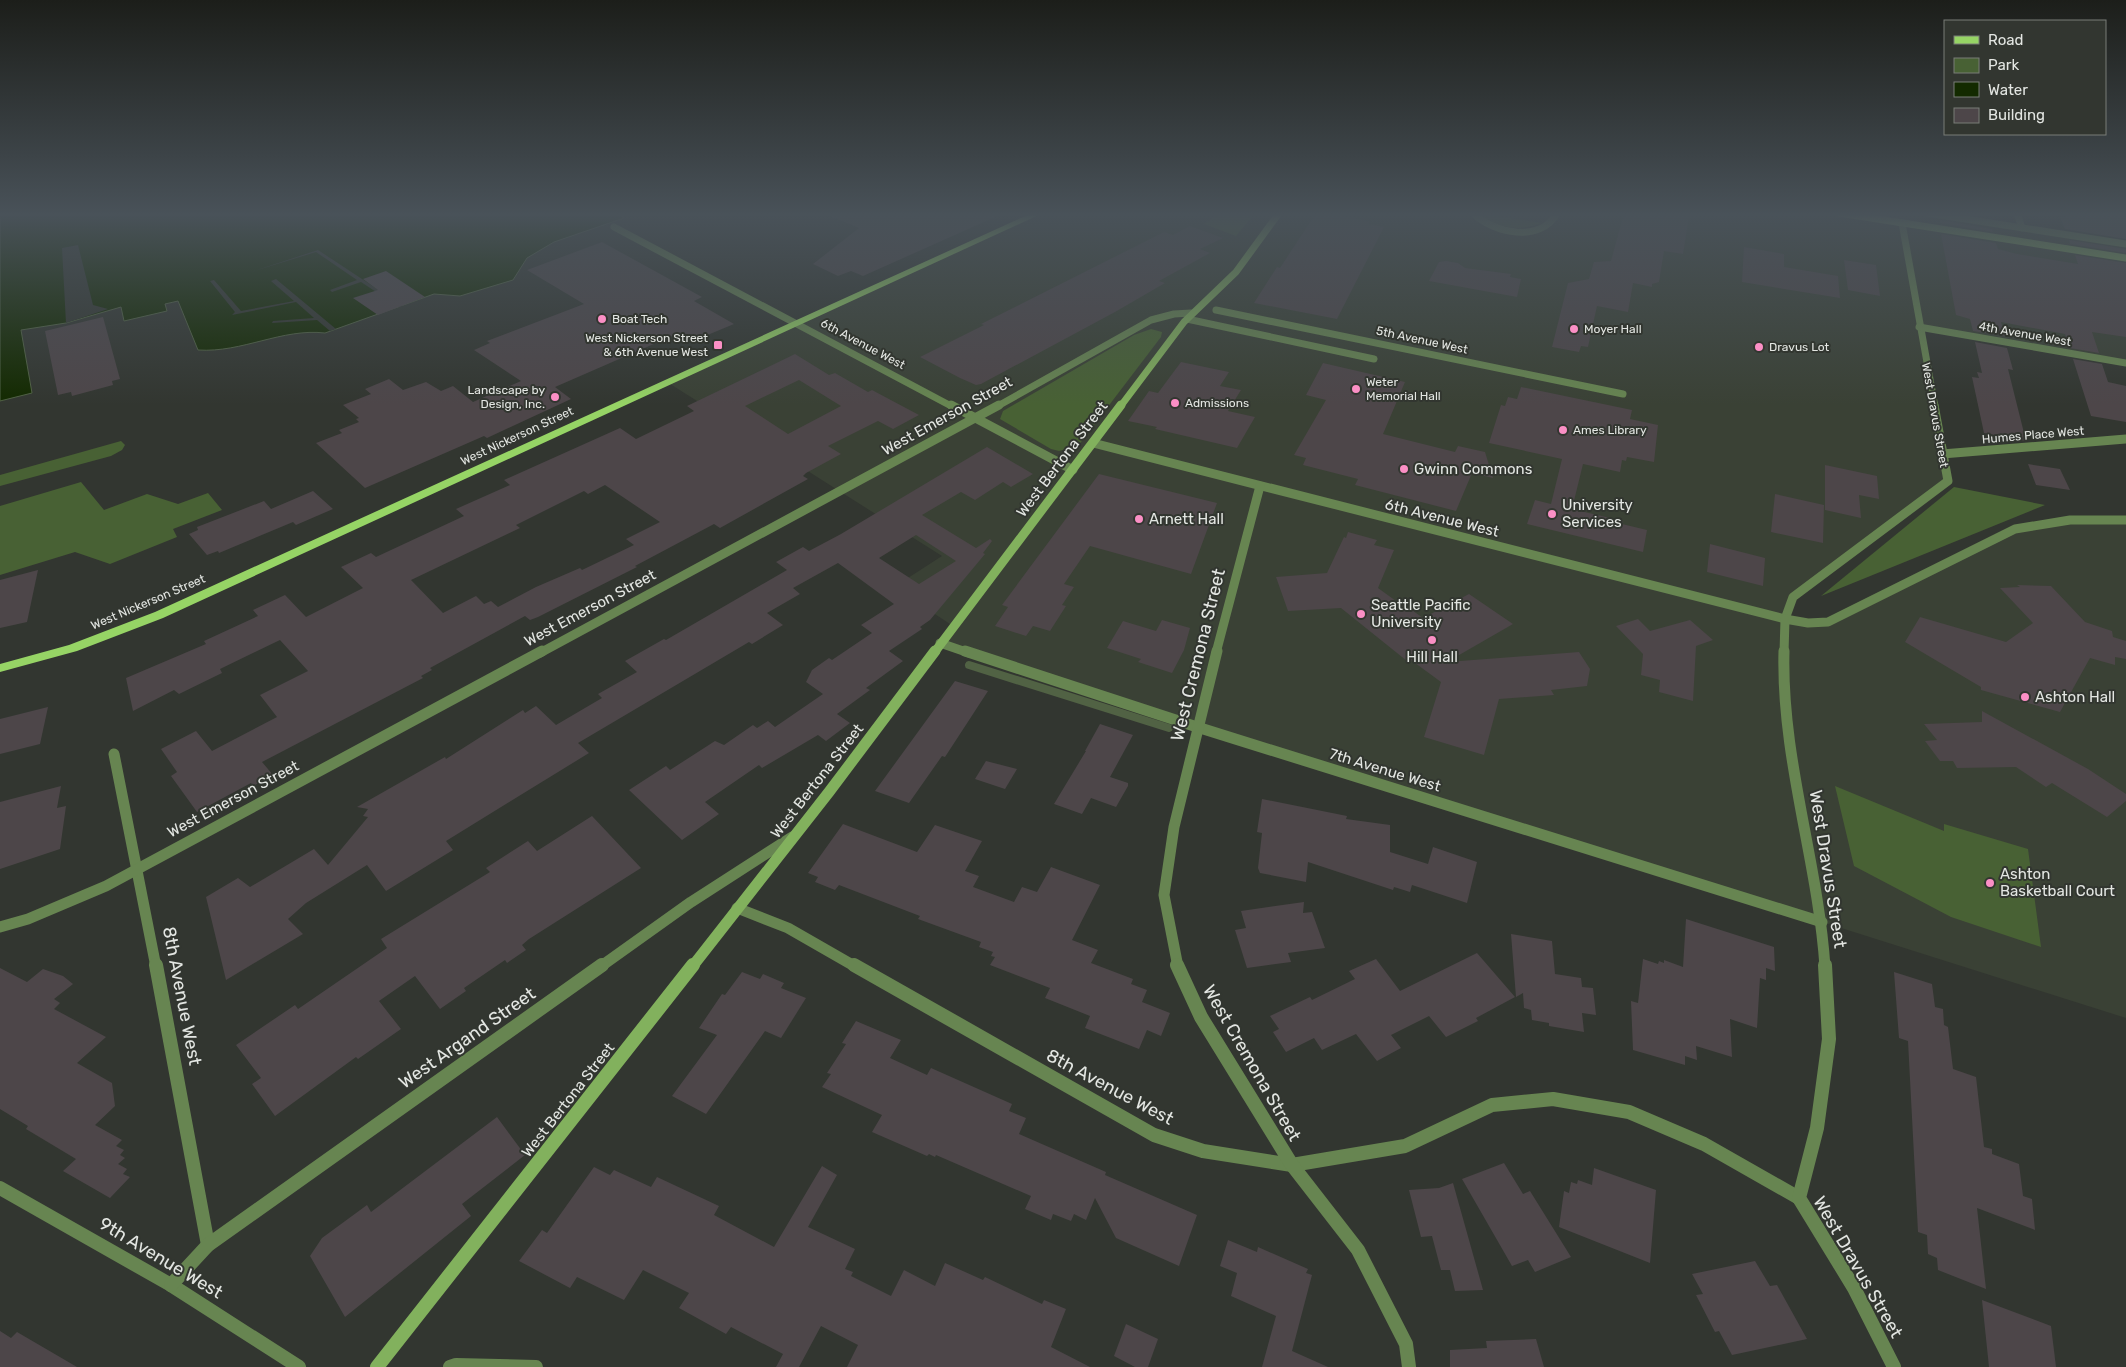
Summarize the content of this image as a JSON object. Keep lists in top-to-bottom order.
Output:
{
  "streets": {
    "main road": ["West Nickerson Street"],
    "street": [
      "4th Avenue West",
      "5th Avenue West",
      "6th Avenue West",
      "West Dravus Street",
      "West Emerson Street",
      "Humes Place West",
      "West Bertona Street",
      "West Cremona Street",
      "7th Avenue West",
      "8th Avenue West",
      "West Argand Street",
      "9th Avenue West"
    ]
  },
  "crossings": [
    ["4th Avenue West", "West Dravus Street"],
    ["6th Avenue West", "West Dravus Street"],
    ["6th Avenue West", "West Emerson Street"],
    ["6th Avenue West", "West Nickerson Street"],
    ["6th Avenue West", "West Bertona Street"],
    ["6th Avenue West", "West Cremona Street"],
    ["West Dravus Street", "Humes Place West"],
    ["West Dravus Street", "7th Avenue West"],
    ["West Dravus Street", "8th Avenue West"],
    ["West Emerson Street", "West Bertona Street"],
    ["West Emerson Street", "8th Avenue West"],
    ["West Bertona Street", "7th Avenue West"],
    ["West Bertona Street", "8th Avenue West"],
    ["West Bertona Street", "West Argand Street"],
    ["West Cremona Street", "7th Avenue West"],
    ["West Cremona Street", "8th Avenue West"],
    ["8th Avenue West", "West Argand Street"],
    ["West Argand Street", "9th Avenue West"]
  ],
  "places": {
    "other": [
      "Boat Tech",
      "Moyer Hall",
      "Dravus Lot",
      "Weter Memorial Hall",
      "Landscape by Design, Inc.",
      "Admissions",
      "Ames Library",
      "Gwinn Commons",
      "University Services",
      "Arnett Hall",
      "Seattle Pacific University",
      "Hill Hall",
      "Ashton Hall",
      "Ashton Basketball Court"
    ],
    "transit": ["West Nickerson Street & 6th Avenue West"]
  },
  "legend": [
    "Road",
    "Park",
    "Water",
    "Building"
  ]
}
